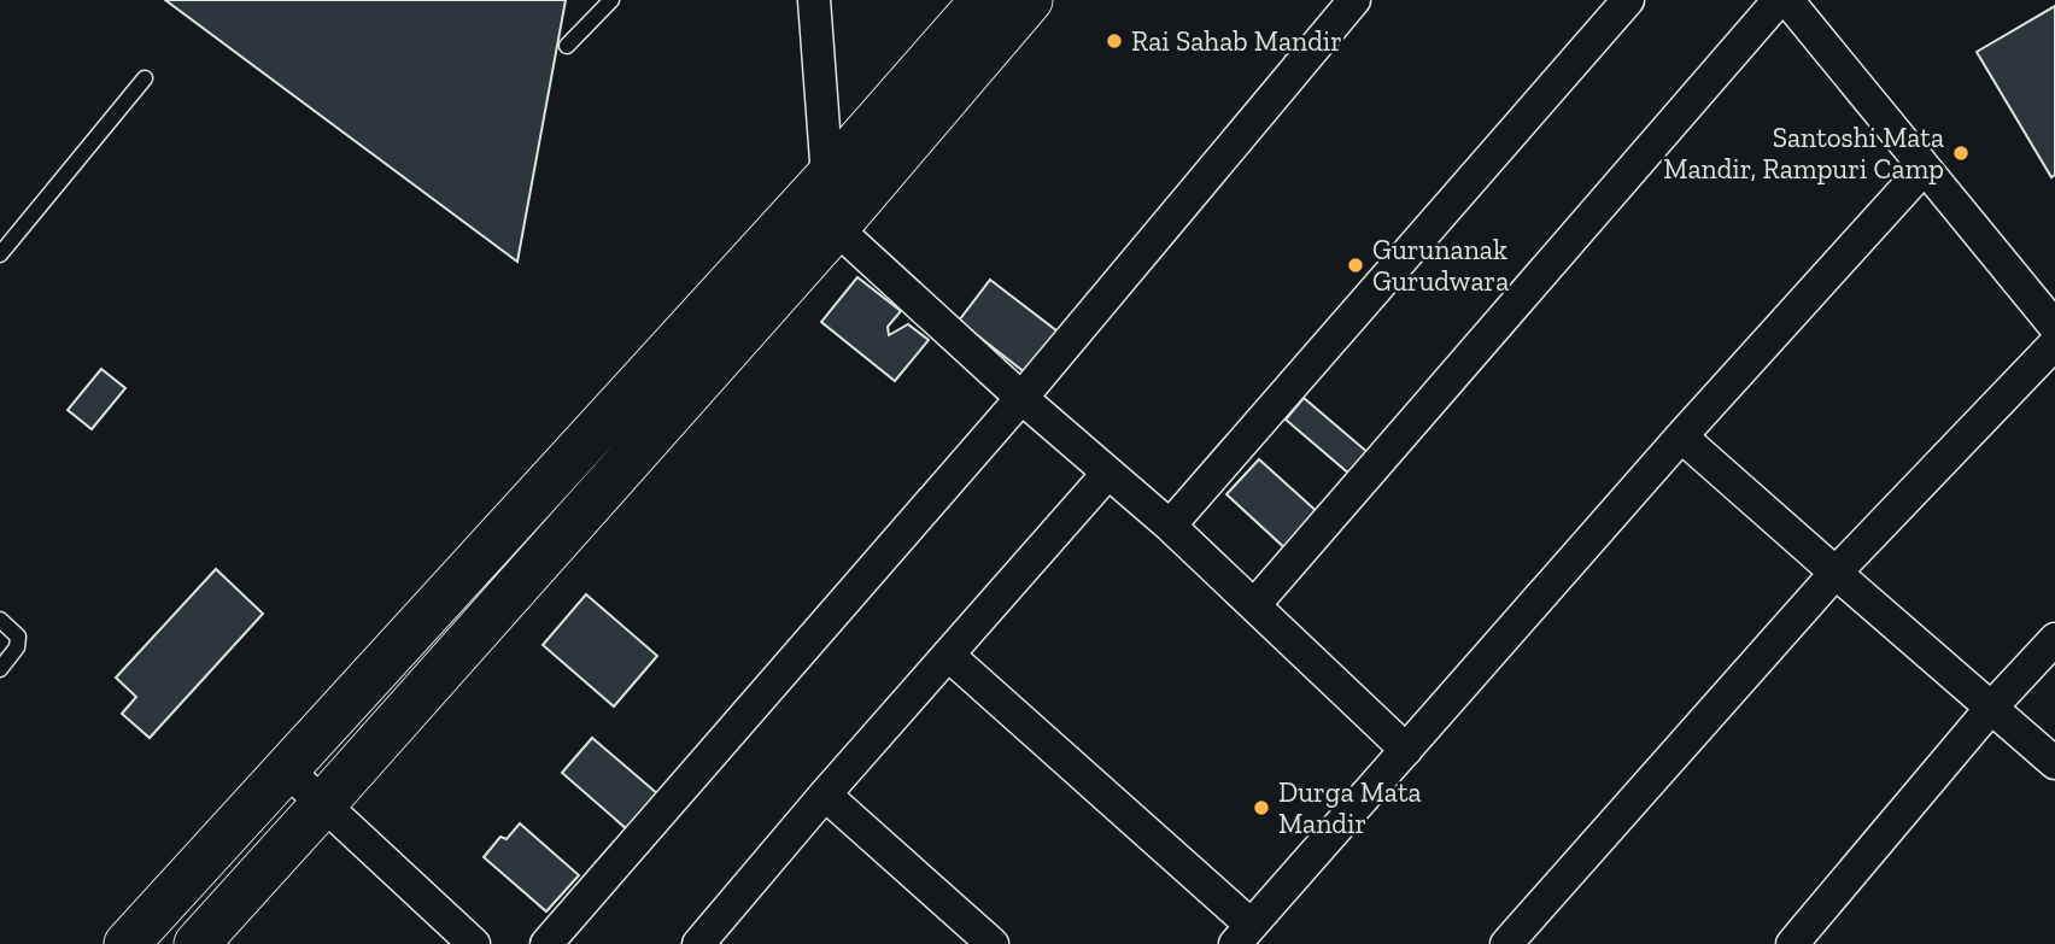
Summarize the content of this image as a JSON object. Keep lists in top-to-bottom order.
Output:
{
  "places": [
    "Rai Sahab Mandir",
    "Santoshi Mata Mandir, Rampuri Camp",
    "Gurunanak Gurudwara",
    "Durga Mata Mandir"
  ]
}
